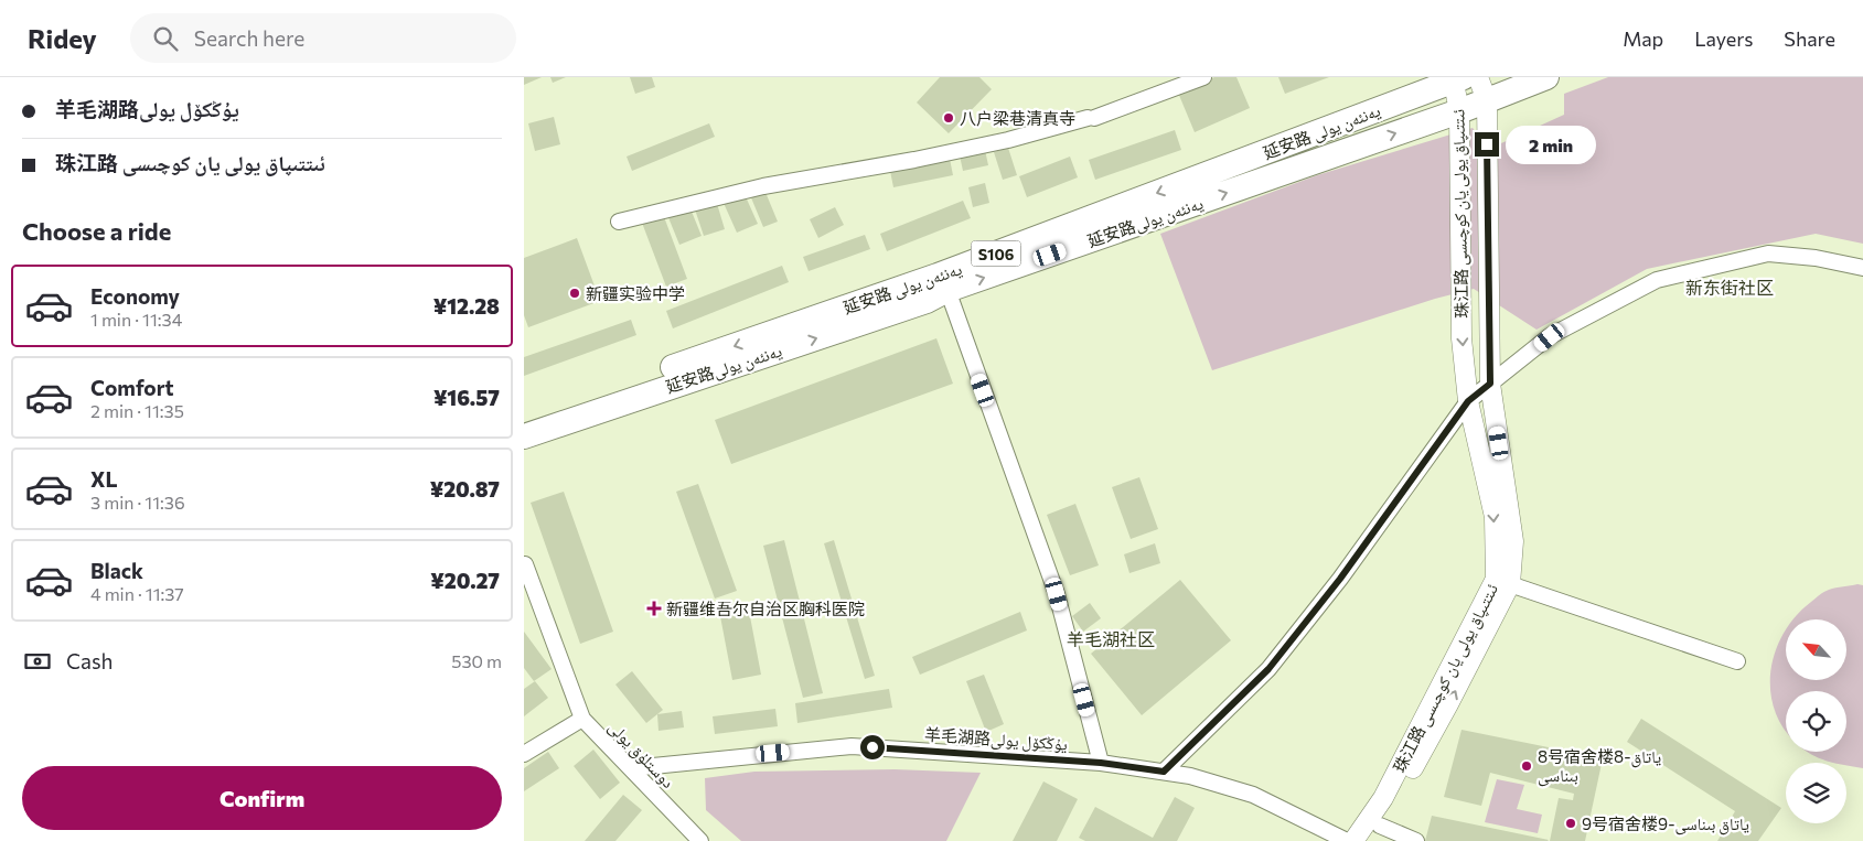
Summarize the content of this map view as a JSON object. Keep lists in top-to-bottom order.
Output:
{
  "streets": {
    "main road": ["延安路 يەنئەن يولى", "延安路يەنئەن يولى", "S106"],
    "street": ["珠江路 ئىتتىپاق يولى يان كوچىسى", "羊毛湖路يۇڭكۆل يولى", "دوستلۇق يولى"]
  },
  "crossings": [
    ["延安路 يەنئەن يولى", "珠江路 ئىتتىپاق يولى يان كوچىسى"],
    ["珠江路 ئىتتىپاق يولى يان كوچىسى", "延安路يەنئەن يولى"],
    ["羊毛湖路يۇڭكۆل يولى", "دوستلۇق يولى"]
  ],
  "one_way": ["延安路 يەنئەن يولى", "延安路يەنئەن يولى"],
  "districts": ["新东街社区", "羊毛湖社区"],
  "places": {
    "other": [
      "八户梁巷清真寺",
      "新疆实验中学",
      "8号宿舍楼8-ياتاق بىناسى",
      "9号宿舍楼9-ياتاق بىناسى"
    ],
    "health": ["新疆维吾尔自治区胸科医院"]
  },
  "north": "top left",
  "page": {
    "header": "Ridey",
    "search": "Search here",
    "nav": ["Map", "Layers", "Share"],
    "banner": ["羊毛湖路يۇڭكۆل يولى", "珠江路 ئىتتىپاق يولى يان كوچىسى"],
    "bubble": "2 min",
    "heading": "Choose a ride",
    "list": [
      {
        "name": "Economy",
        "note": "1 min · 11:34",
        "value": "¥12.28"
      },
      {
        "name": "Comfort",
        "note": "2 min · 11:35",
        "value": "¥16.57"
      },
      {
        "name": "XL",
        "note": "3 min · 11:36",
        "value": "¥20.87"
      },
      {
        "name": "Black",
        "note": "4 min · 11:37",
        "value": "¥20.27"
      }
    ],
    "pay": ["Cash", "530 m"],
    "buttons": "Confirm"
  }
}
